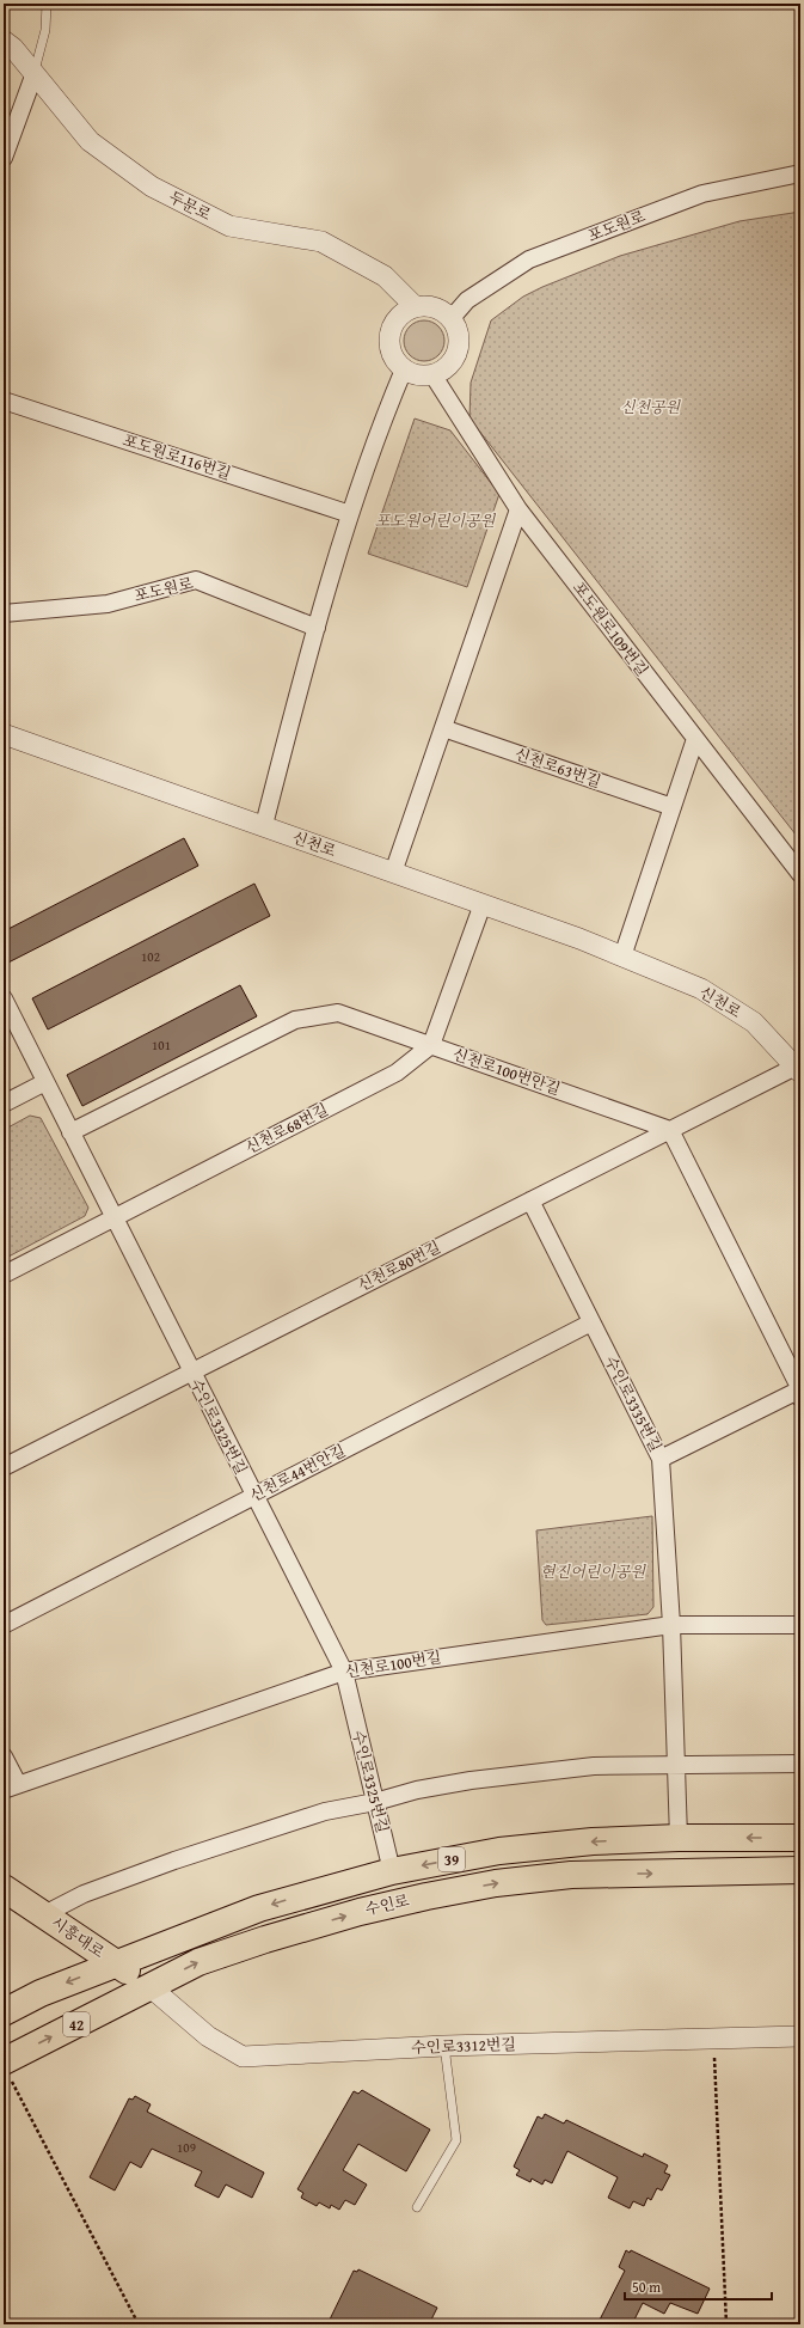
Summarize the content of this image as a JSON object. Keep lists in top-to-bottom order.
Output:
{
  "streets": {
    "main road": [
      "39",
      "수인로",
      "시흥대로",
      "42"
    ],
    "street": [
      "두문로",
      "포도원로",
      "포도원로116번길",
      "포도원로109번길",
      "신천로63번길",
      "신천로",
      "신천로100번안길",
      "신천로68번길",
      "신천로80번길",
      "수인로3335번길",
      "수인로3325번길",
      "신천로44번안길",
      "신천로100번길",
      "수인로3312번길"
    ]
  },
  "crossings": [
    ["두문로", "포도원로"],
    ["두문로", "포도원로109번길"],
    ["포도원로", "포도원로109번길"],
    ["신천로", "신천로80번길"],
    ["신천로100번안길", "신천로68번길"],
    ["신천로100번안길", "신천로80번길"],
    ["신천로100번안길", "수인로3325번길"],
    ["신천로68번길", "수인로3325번길"],
    ["신천로80번길", "수인로3335번길"],
    ["신천로80번길", "수인로3325번길"],
    ["수인로3335번길", "신천로44번안길"],
    ["수인로3335번길", "신천로100번길"],
    ["수인로3335번길", "수인로"],
    ["수인로3325번길", "신천로44번안길"],
    ["수인로3325번길", "신천로100번길"],
    ["수인로3325번길", "수인로"],
    ["수인로", "시흥대로"],
    ["수인로", "수인로3312번길"],
    ["시흥대로", "수인로3312번길"]
  ],
  "parks": ["신천공원", "포도원어린이공원", "현진어린이공원"],
  "house_numbers": ["102", "101", "109"],
  "scale_bar": "50 m"
}
